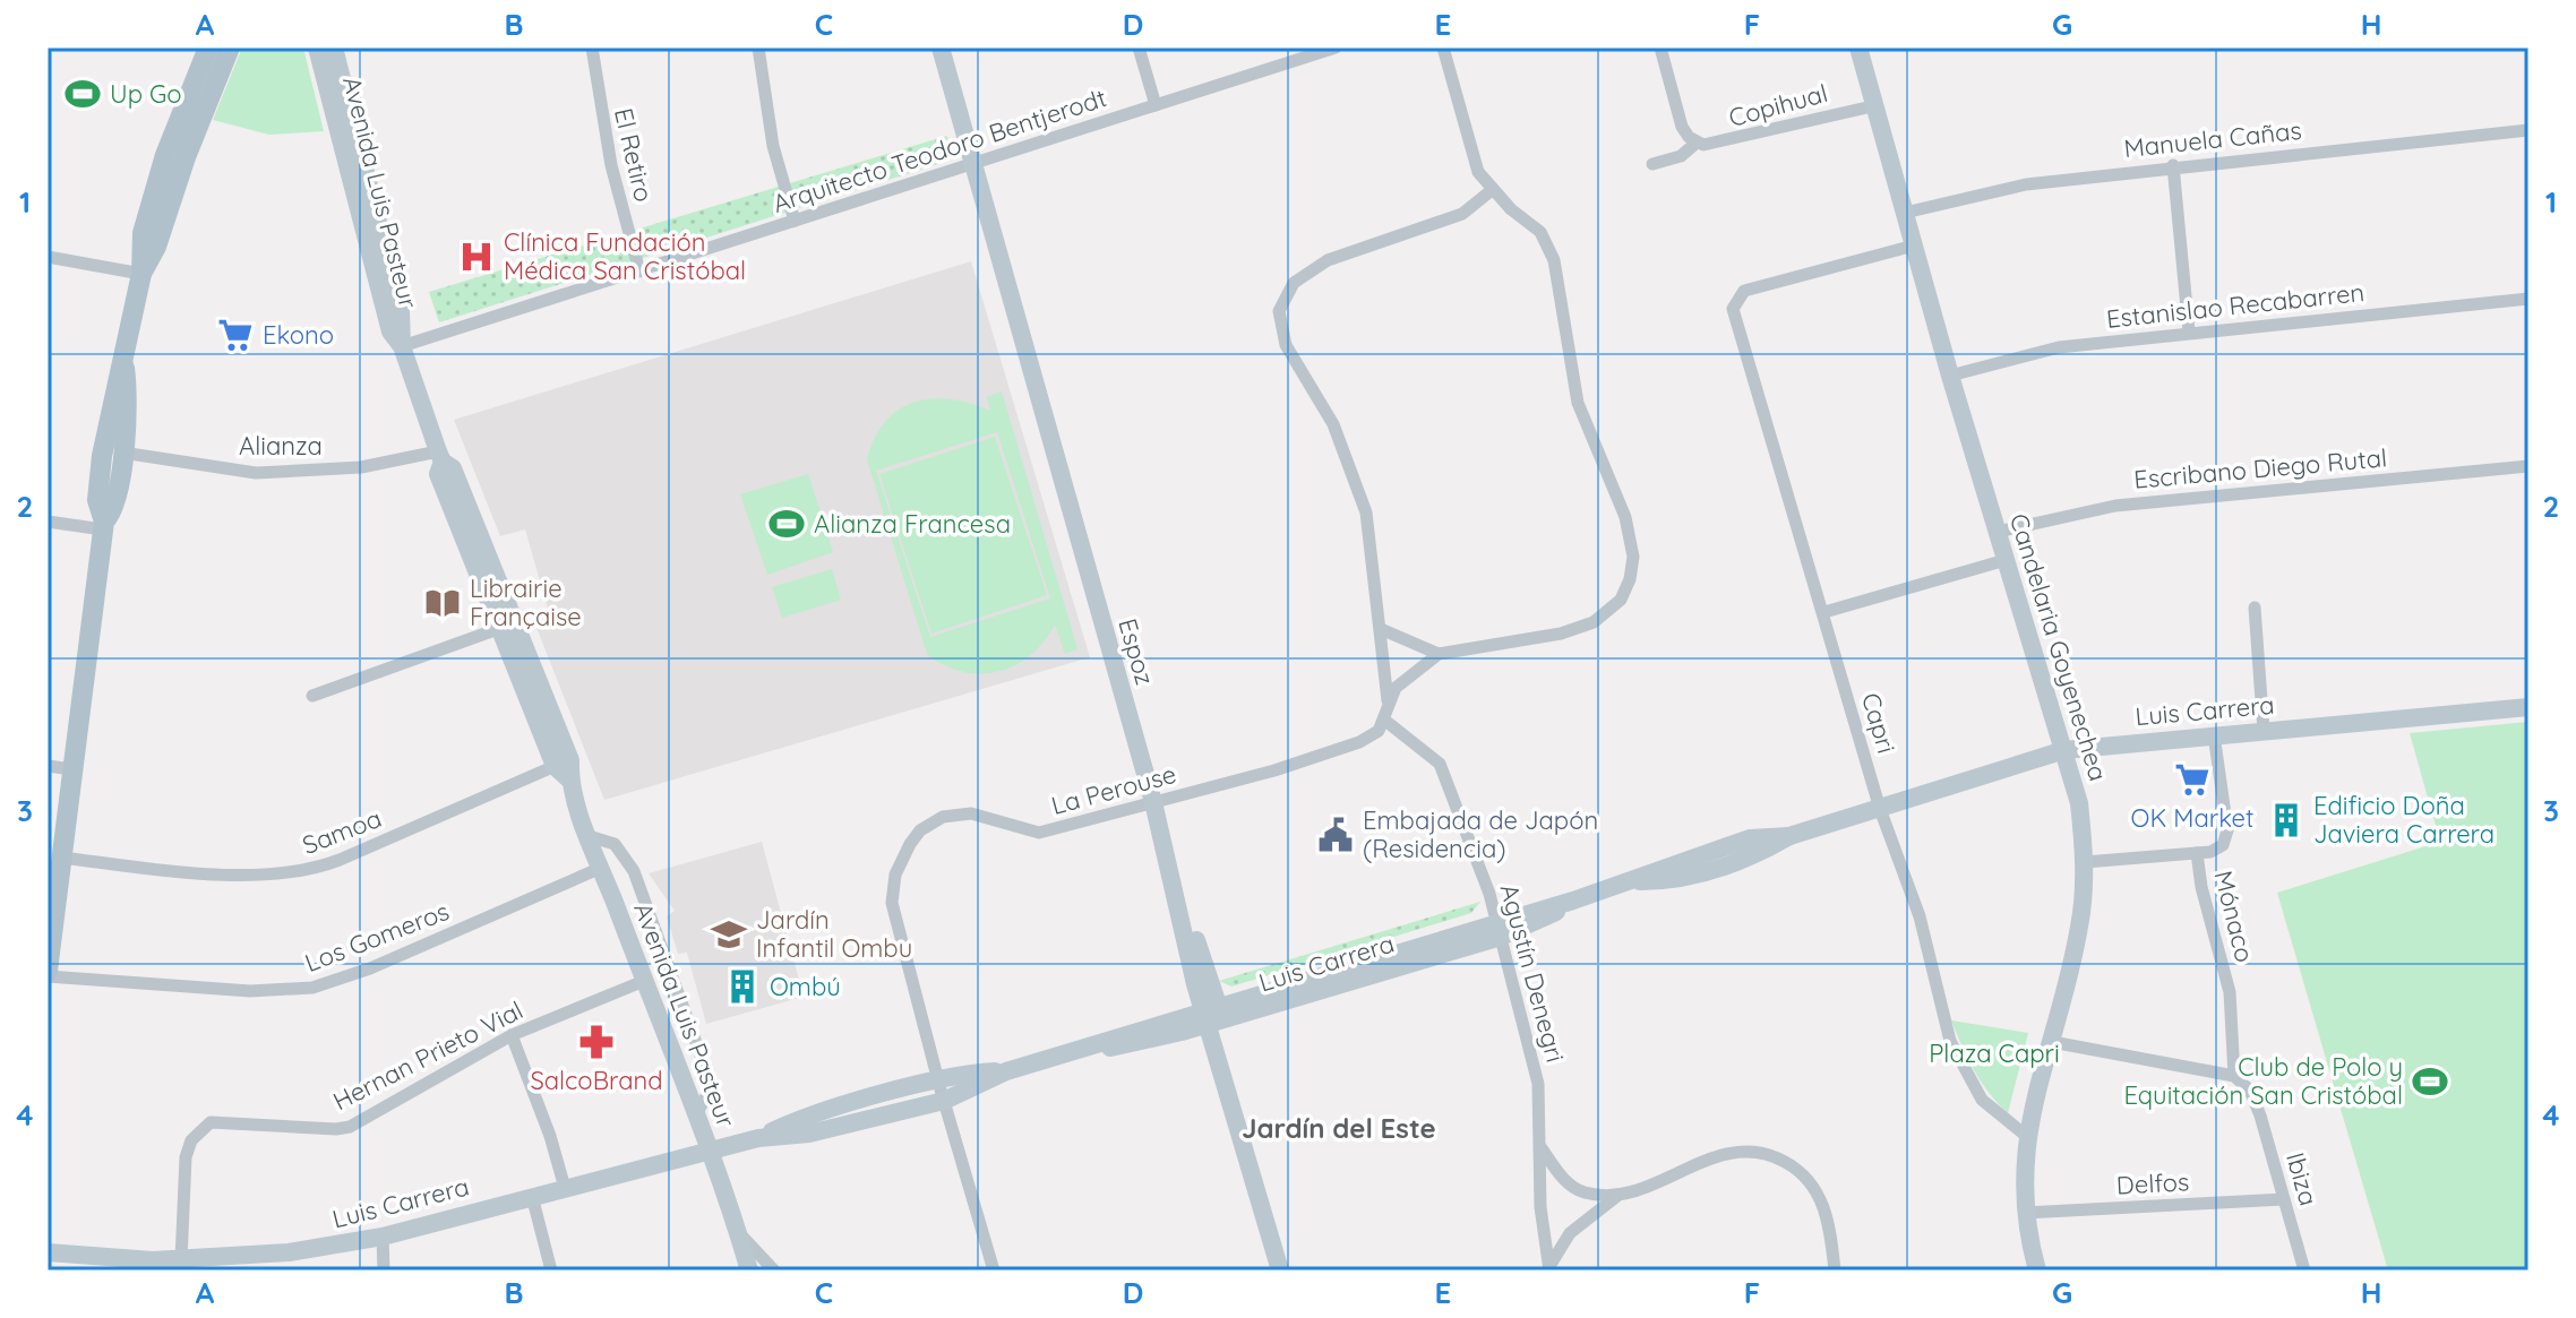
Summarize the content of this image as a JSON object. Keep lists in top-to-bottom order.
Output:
{
  "streets": {
    "street": [
      "Copihual",
      "Manuela Cañas",
      "Arquitecto Teodoro Bentjerodt",
      "El Retiro",
      "Avenida Luis Pasteur",
      "Estanislao Recabarren",
      "Alianza",
      "Escribano Diego Rutal",
      "Candelaria Goyenechea",
      "Espoz",
      "Luis Carrera",
      "Capri",
      "La Perouse",
      "Samoa",
      "Mónaco",
      "Los Gomeros",
      "Agustín Denegri",
      "Hernan Prieto Vial",
      "Ibiza",
      "Delfos"
    ]
  },
  "crossings": [
    ["Copihual", "Candelaria Goyenechea"],
    ["Manuela Cañas", "Candelaria Goyenechea"],
    ["Arquitecto Teodoro Bentjerodt", "El Retiro"],
    ["Arquitecto Teodoro Bentjerodt", "Avenida Luis Pasteur"],
    ["Arquitecto Teodoro Bentjerodt", "Espoz"],
    ["Avenida Luis Pasteur", "Alianza"],
    ["Avenida Luis Pasteur", "Luis Carrera"],
    ["Avenida Luis Pasteur", "Samoa"],
    ["Avenida Luis Pasteur", "Los Gomeros"],
    ["Avenida Luis Pasteur", "Hernan Prieto Vial"],
    ["Estanislao Recabarren", "Candelaria Goyenechea"],
    ["Escribano Diego Rutal", "Candelaria Goyenechea"],
    ["Candelaria Goyenechea", "Luis Carrera"],
    ["Candelaria Goyenechea", "Capri"],
    ["Candelaria Goyenechea", "Delfos"],
    ["Espoz", "Luis Carrera"],
    ["Espoz", "La Perouse"],
    ["Luis Carrera", "Capri"],
    ["Luis Carrera", "La Perouse"],
    ["Luis Carrera", "Mónaco"],
    ["Luis Carrera", "Agustín Denegri"],
    ["Luis Carrera", "Hernan Prieto Vial"],
    ["La Perouse", "Agustín Denegri"],
    ["Mónaco", "Ibiza"],
    ["Ibiza", "Delfos"]
  ],
  "districts": ["Jardín del Este"],
  "parks": ["Plaza Capri"],
  "places": {
    "sports": ["Up Go", "Alianza Francesa", "Club de Polo y Equitación San Cristóbal"],
    "hospital": ["Clínica Fundación Médica San Cristóbal"],
    "supermarket": ["Ekono", "OK Market"],
    "library": ["Librairie Française"],
    "building": ["Edificio Doña Javiera Carrera", "Ombú"],
    "public building": ["Embajada de Japón (Residencia)"],
    "school or university": ["Jardín Infantil Ombu"],
    "pharmacy": ["SalcoBrand"]
  },
  "grid": {
    "columns": [
      "A",
      "B",
      "C",
      "D",
      "E",
      "F",
      "G",
      "H"
    ],
    "rows": [
      "1",
      "2",
      "3",
      "4"
    ]
  }
}
